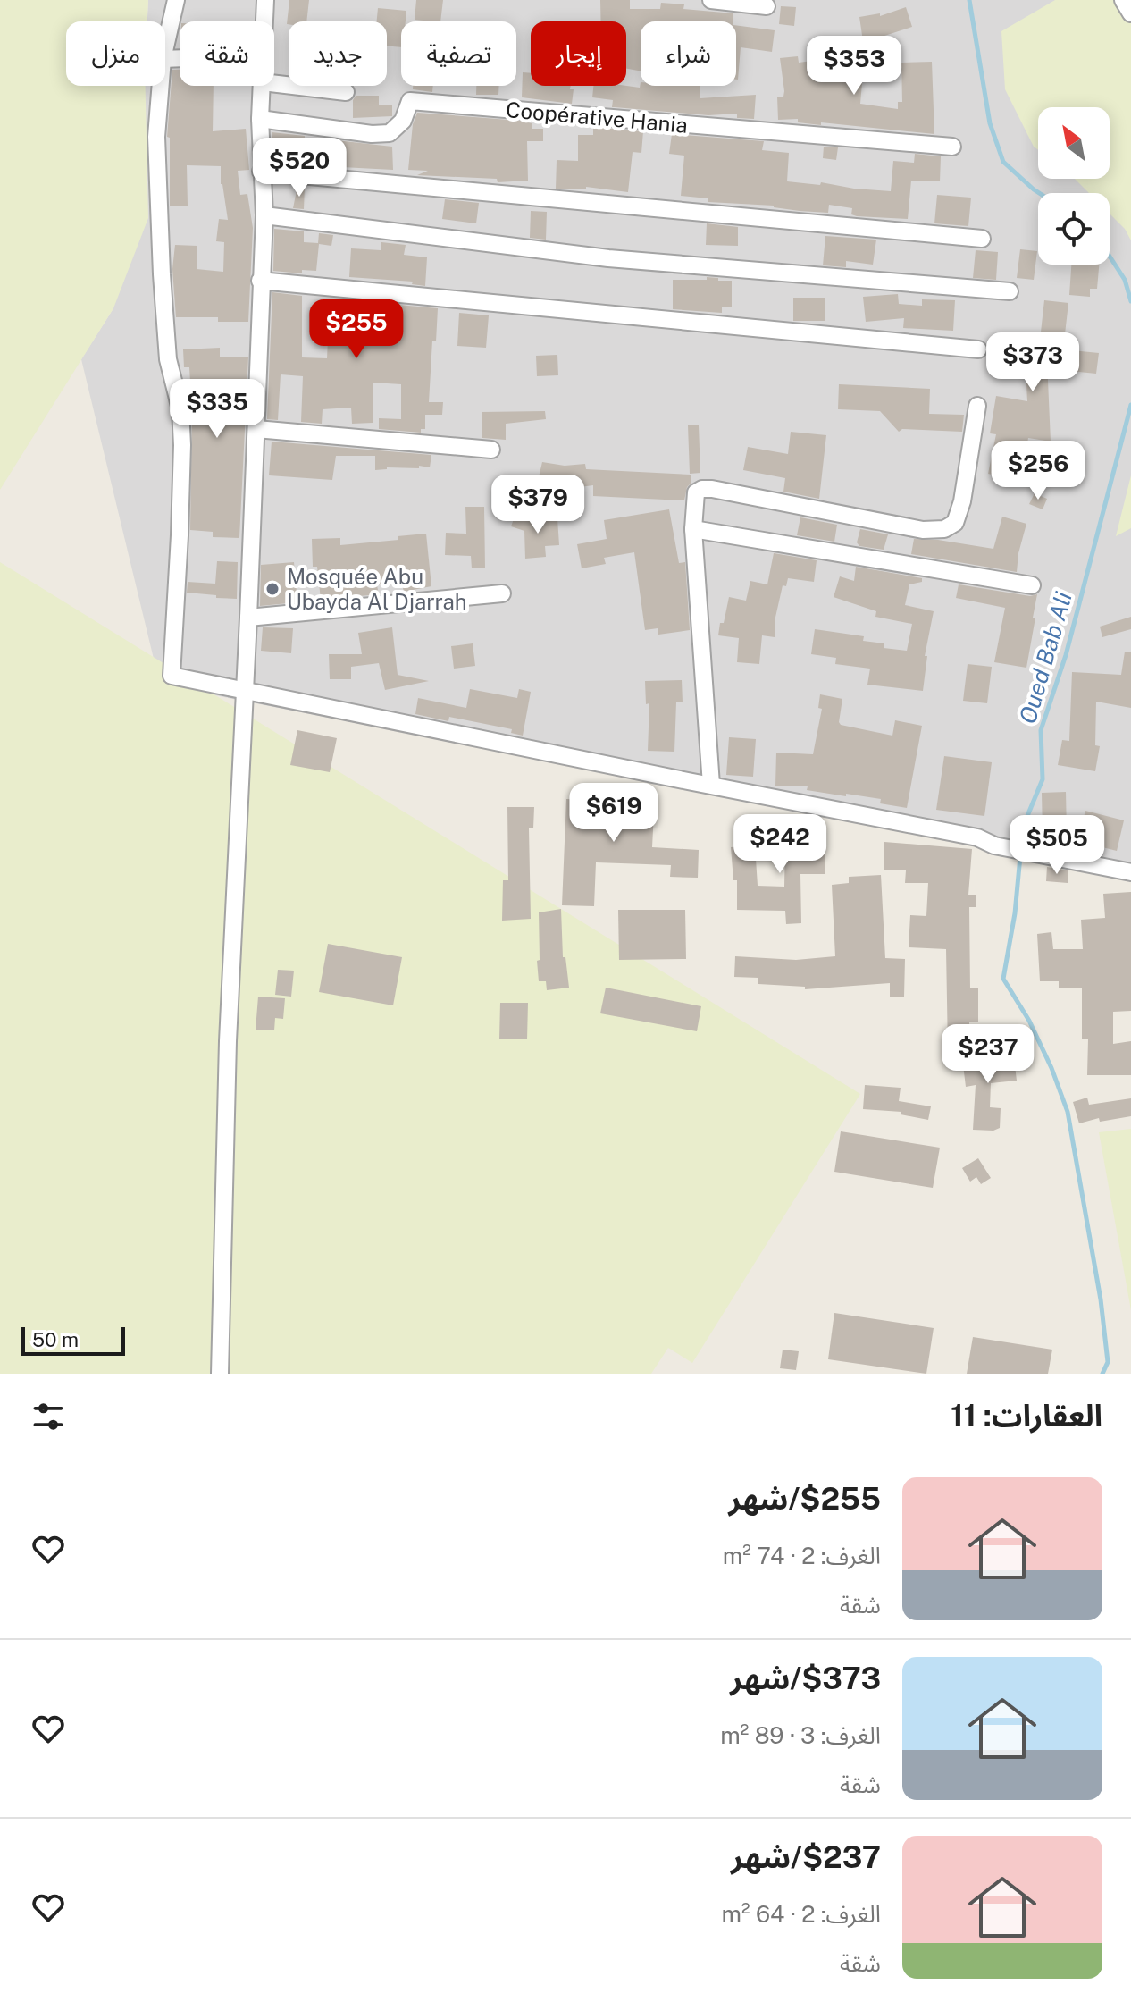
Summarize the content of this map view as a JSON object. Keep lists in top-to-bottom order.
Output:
{
  "streets": {
    "street": ["Coopérative Hania"]
  },
  "water": ["Oued Bab Ali"],
  "places": ["Mosquée Abu Ubayda Al Djarrah"],
  "scale_bar": "50 m",
  "north": "top left",
  "page": {
    "chip": [
      "شراء",
      "إيجار",
      "تصفية",
      "جديد",
      "شقة",
      "منزل"
    ],
    "price": [
      "$353",
      "$520",
      "$255",
      "$373",
      "$335",
      "$256",
      "$379",
      "$619",
      "$242",
      "$505",
      "$237"
    ],
    "scale": "50 m",
    "heading": "العقارات: 11",
    "list": [
      {
        "name": "$255/شهر",
        "note": "الغرف: 2 · 74 m² · شقة"
      },
      {
        "name": "$373/شهر",
        "note": "الغرف: 3 · 89 m² · شقة"
      },
      {
        "name": "$237/شهر",
        "note": "الغرف: 2 · 64 m² · شقة"
      }
    ]
  }
}
